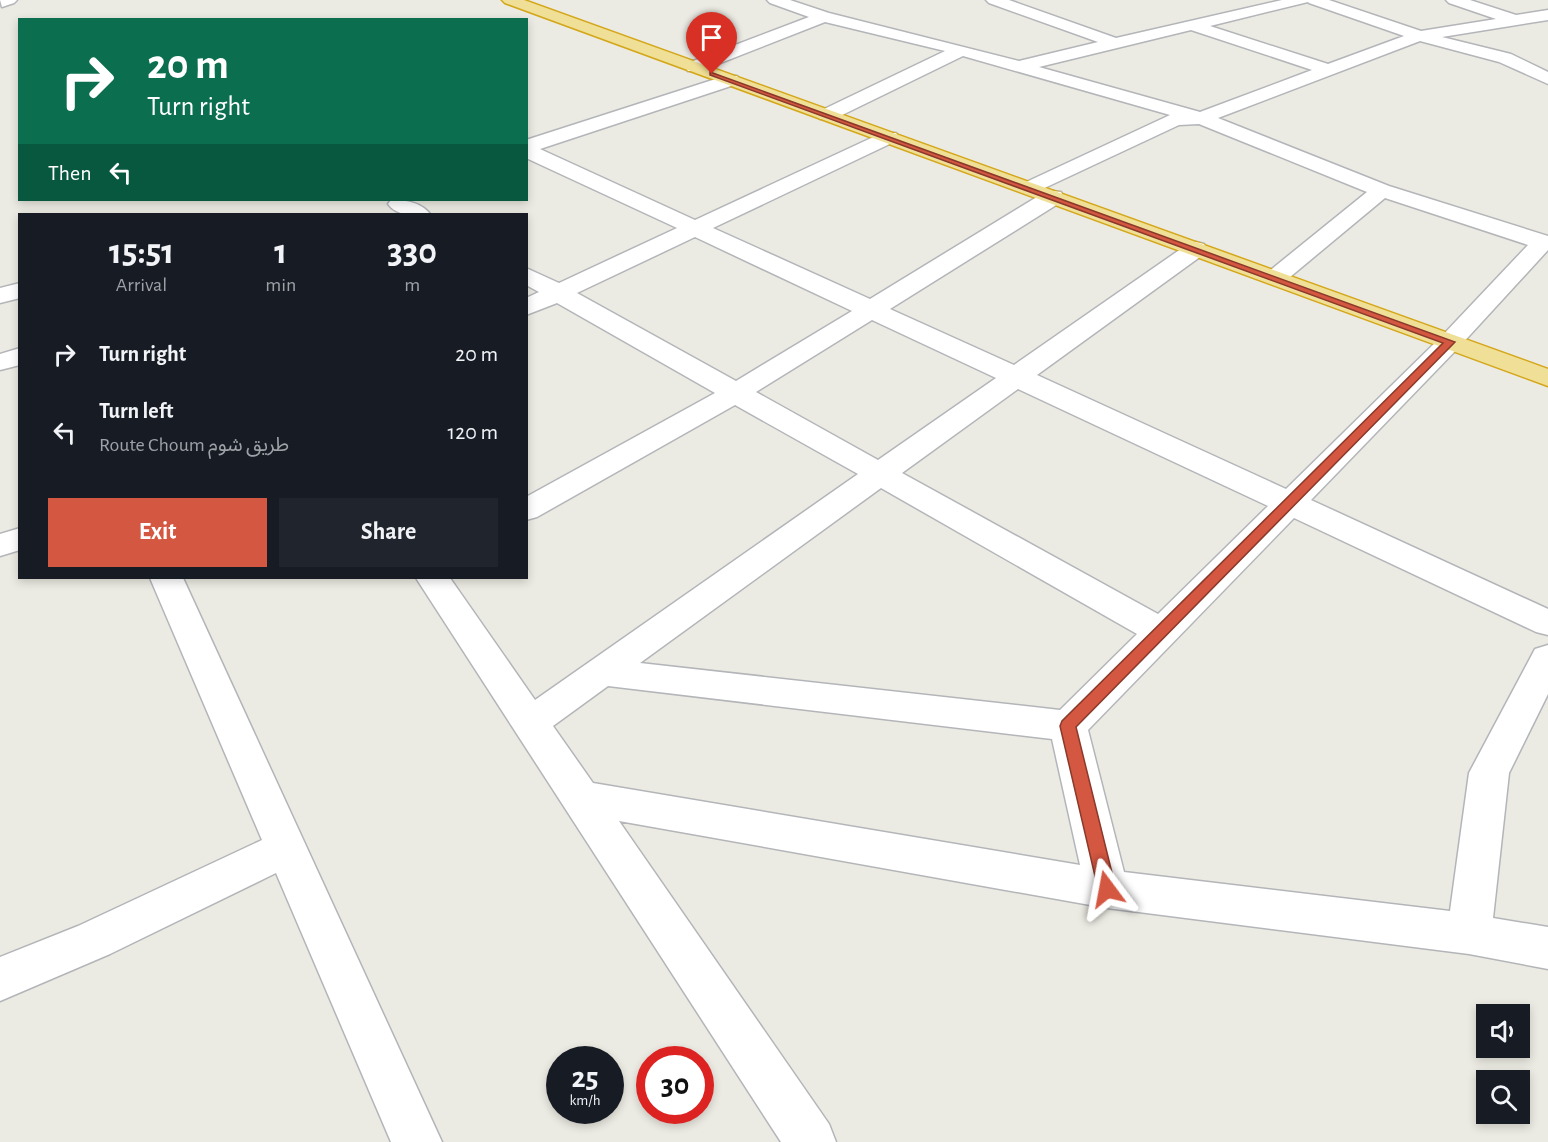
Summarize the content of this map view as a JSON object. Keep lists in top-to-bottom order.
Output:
{
  "page": {
    "turn": ["20 m", "Turn right"],
    "then": "Then",
    "eta": [
      "15:51",
      "Arrival",
      "1",
      "min",
      "330",
      "m"
    ],
    "list": [
      {
        "name": "Turn right",
        "value": "20 m"
      },
      {
        "name": "Turn left",
        "note": "Route Choum طريق شوم",
        "value": "120 m"
      }
    ],
    "buttons": ["Exit", "Share"],
    "speed": "25 km/h",
    "limit": "30"
  }
}
